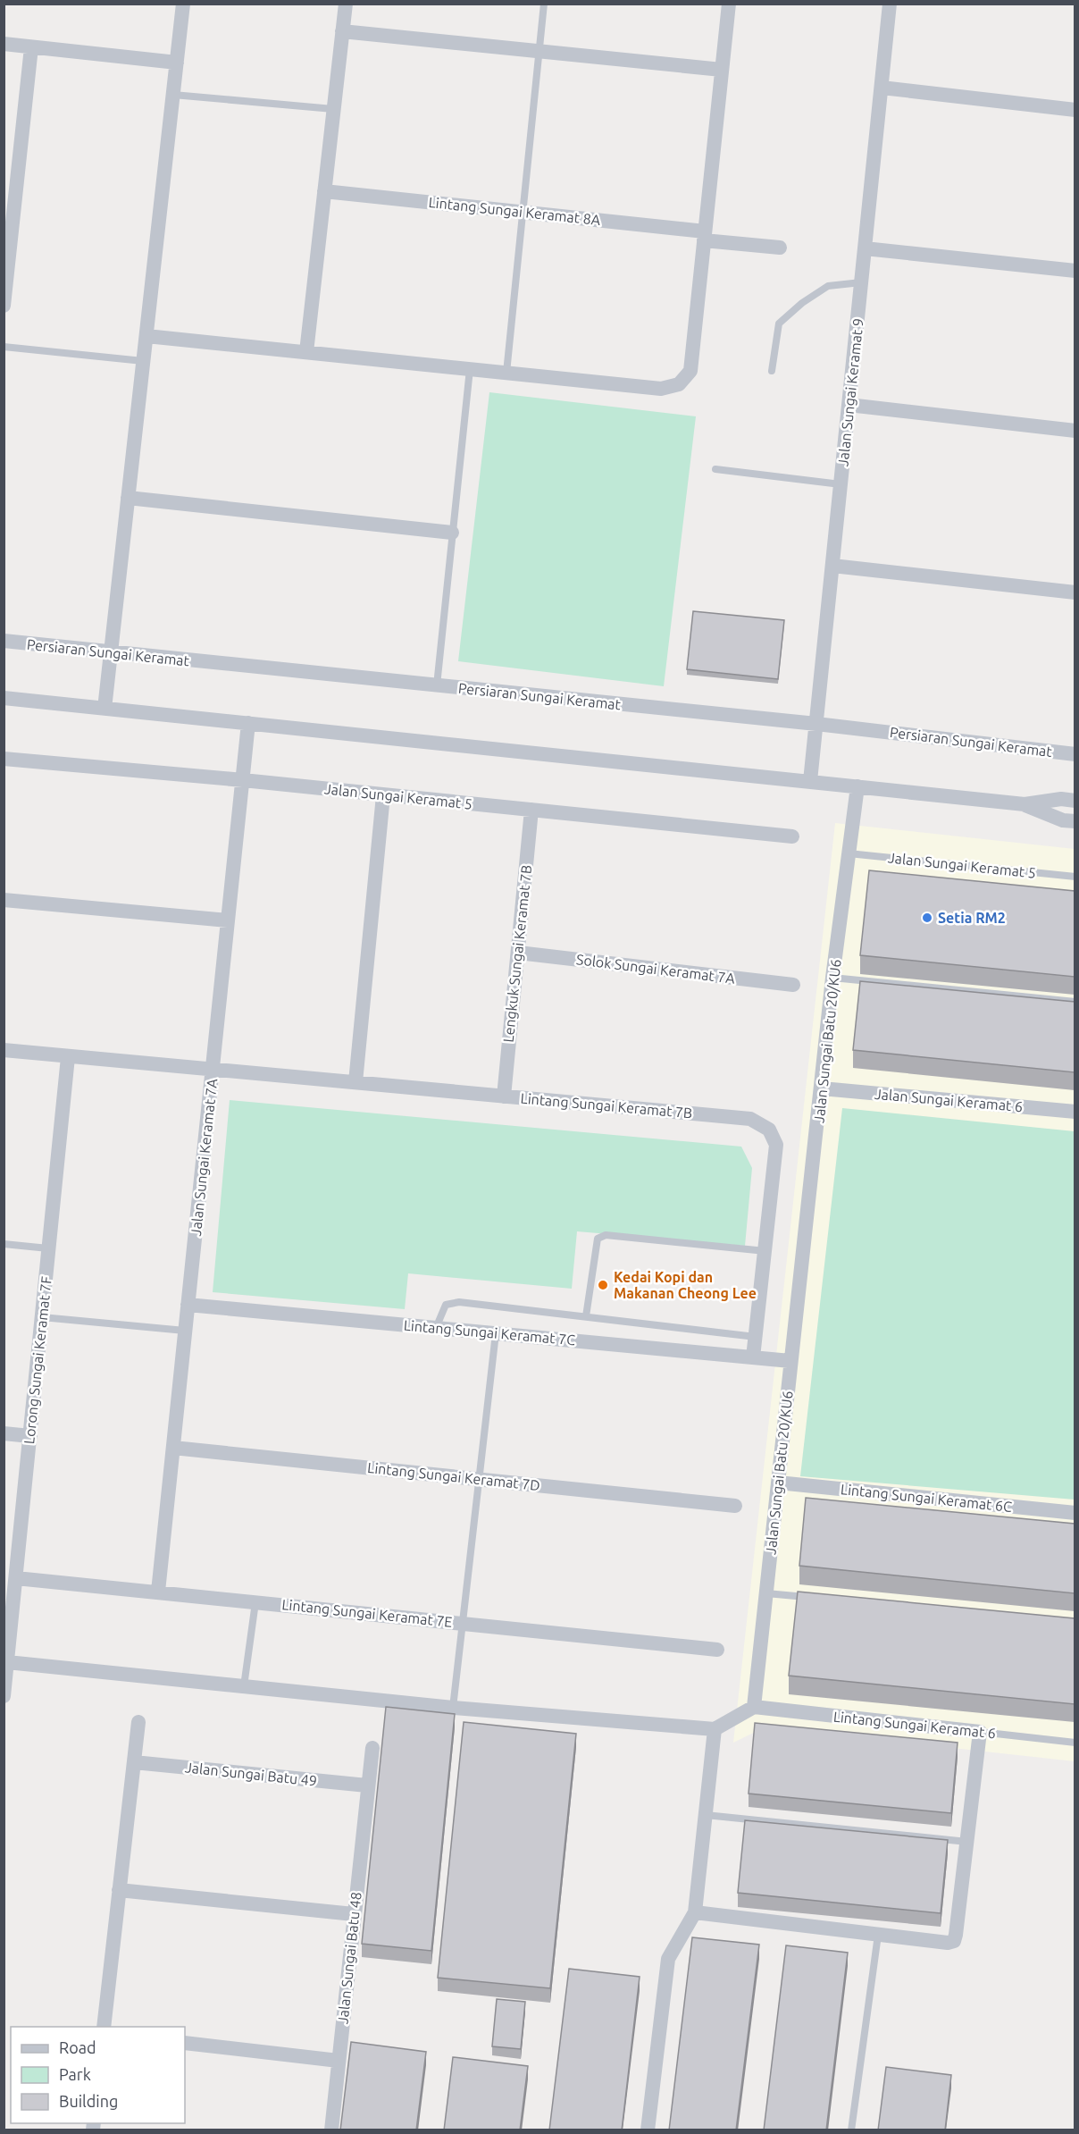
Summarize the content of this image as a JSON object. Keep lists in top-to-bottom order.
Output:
{
  "streets": {
    "street": [
      "Lintang Sungai Keramat 8A",
      "Jalan Sungai Keramat 9",
      "Persiaran Sungai Keramat",
      "Jalan Sungai Keramat 5",
      "Lengkuk Sungai Keramat 7B",
      "Solok Sungai Keramat 7A",
      "Jalan Sungai Batu 20/KU6",
      "Jalan Sungai Keramat 6",
      "Lintang Sungai Keramat 7B",
      "Jalan Sungai Keramat 7A",
      "Lintang Sungai Keramat 7C",
      "Lorong Sungai Keramat 7F",
      "Lintang Sungai Keramat 7D",
      "Lintang Sungai Keramat 6C",
      "Lintang Sungai Keramat 7E",
      "Lintang Sungai Keramat 6",
      "Jalan Sungai Batu 49",
      "Jalan Sungai Batu 48"
    ]
  },
  "crossings": [
    ["Jalan Sungai Keramat 9", "Persiaran Sungai Keramat"],
    ["Jalan Sungai Keramat 5", "Lengkuk Sungai Keramat 7B"],
    ["Jalan Sungai Keramat 5", "Jalan Sungai Batu 20/KU6"],
    ["Jalan Sungai Keramat 5", "Jalan Sungai Keramat 7A"],
    ["Lengkuk Sungai Keramat 7B", "Solok Sungai Keramat 7A"],
    ["Lengkuk Sungai Keramat 7B", "Lintang Sungai Keramat 7B"],
    ["Jalan Sungai Batu 20/KU6", "Jalan Sungai Keramat 6"],
    ["Jalan Sungai Batu 20/KU6", "Lintang Sungai Keramat 7C"],
    ["Jalan Sungai Batu 20/KU6", "Lintang Sungai Keramat 6C"],
    ["Jalan Sungai Batu 20/KU6", "Lintang Sungai Keramat 6"],
    ["Lintang Sungai Keramat 7B", "Jalan Sungai Keramat 7A"],
    ["Lintang Sungai Keramat 7B", "Lintang Sungai Keramat 7C"],
    ["Lintang Sungai Keramat 7B", "Lorong Sungai Keramat 7F"],
    ["Jalan Sungai Keramat 7A", "Lintang Sungai Keramat 7C"],
    ["Jalan Sungai Keramat 7A", "Lintang Sungai Keramat 7D"],
    ["Jalan Sungai Keramat 7A", "Lintang Sungai Keramat 7E"],
    ["Lorong Sungai Keramat 7F", "Lintang Sungai Keramat 7E"],
    ["Jalan Sungai Batu 49", "Jalan Sungai Batu 48"]
  ],
  "places": ["Setia RM2", "Kedai Kopi dan Makanan Cheong Lee"],
  "legend": ["Road", "Park", "Building"]
}
